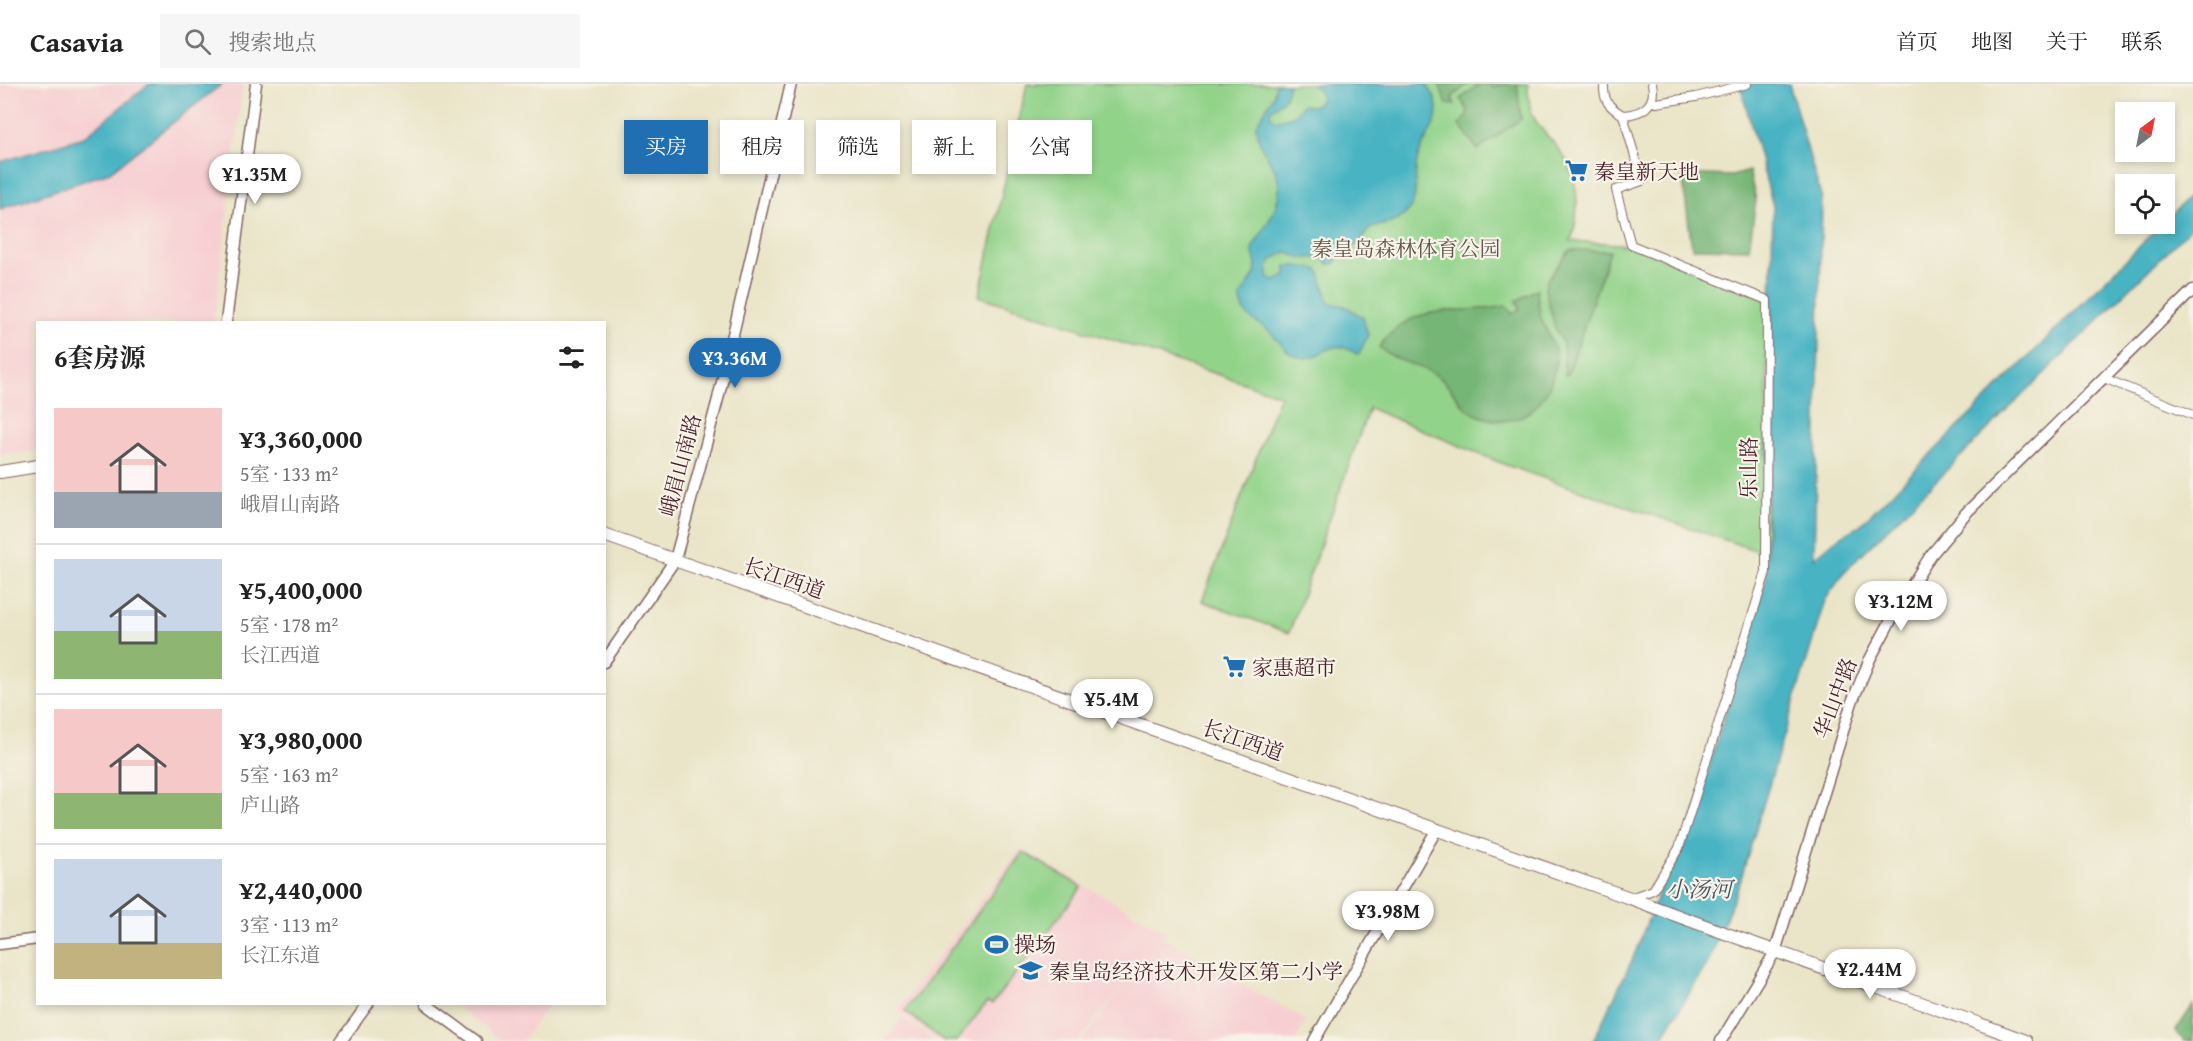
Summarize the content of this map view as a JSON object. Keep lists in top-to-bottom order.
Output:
{
  "streets": {
    "main road": ["长江西道"],
    "street": ["峨眉山南路", "乐山路", "华山中路"]
  },
  "crossings": [
    ["峨眉山南路", "长江西道"],
    ["乐山路", "长江西道"],
    ["长江西道", "华山中路"]
  ],
  "water": ["小汤河"],
  "parks": ["秦皇岛森林体育公园"],
  "places": {
    "supermarket": ["秦皇新天地", "家惠超市"],
    "sports": ["操场"],
    "school or university": ["秦皇岛经济技术开发区第二小学"]
  },
  "north": "top right",
  "page": {
    "header": "Casavia",
    "search": "搜索地点",
    "nav": [
      "首页",
      "地图",
      "关于",
      "联系"
    ],
    "chip": [
      "买房",
      "租房",
      "筛选",
      "新上",
      "公寓"
    ],
    "price": [
      "¥1.35M",
      "¥3.36M",
      "¥3.12M",
      "¥5.4M",
      "¥3.98M",
      "¥2.44M"
    ],
    "heading": "6套房源",
    "list": [
      {
        "name": "¥3,360,000",
        "note": "5室 · 133 m² · 峨眉山南路"
      },
      {
        "name": "¥5,400,000",
        "note": "5室 · 178 m² · 长江西道"
      },
      {
        "name": "¥3,980,000",
        "note": "5室 · 163 m² · 庐山路"
      },
      {
        "name": "¥2,440,000",
        "note": "3室 · 113 m² · 长江东道"
      }
    ]
  }
}
